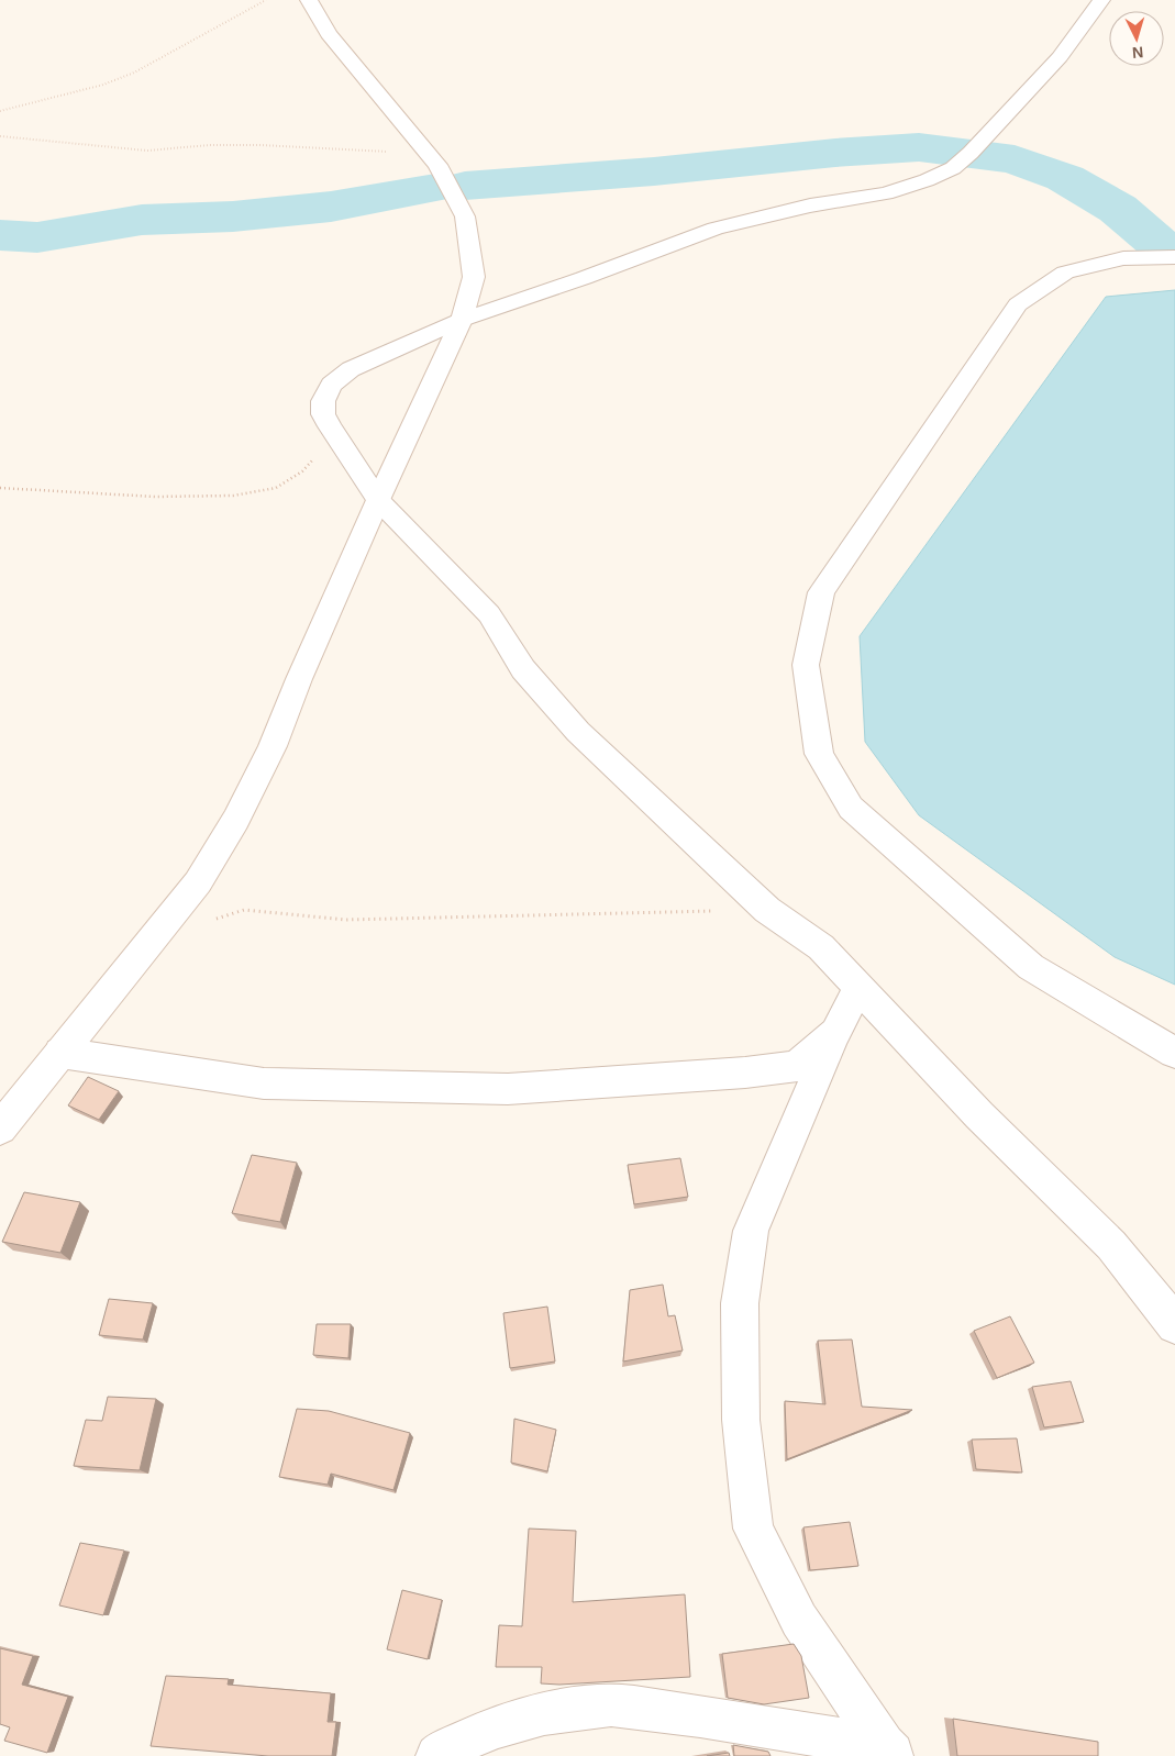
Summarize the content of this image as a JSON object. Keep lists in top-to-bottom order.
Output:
{
  "north": "bottom"
}
